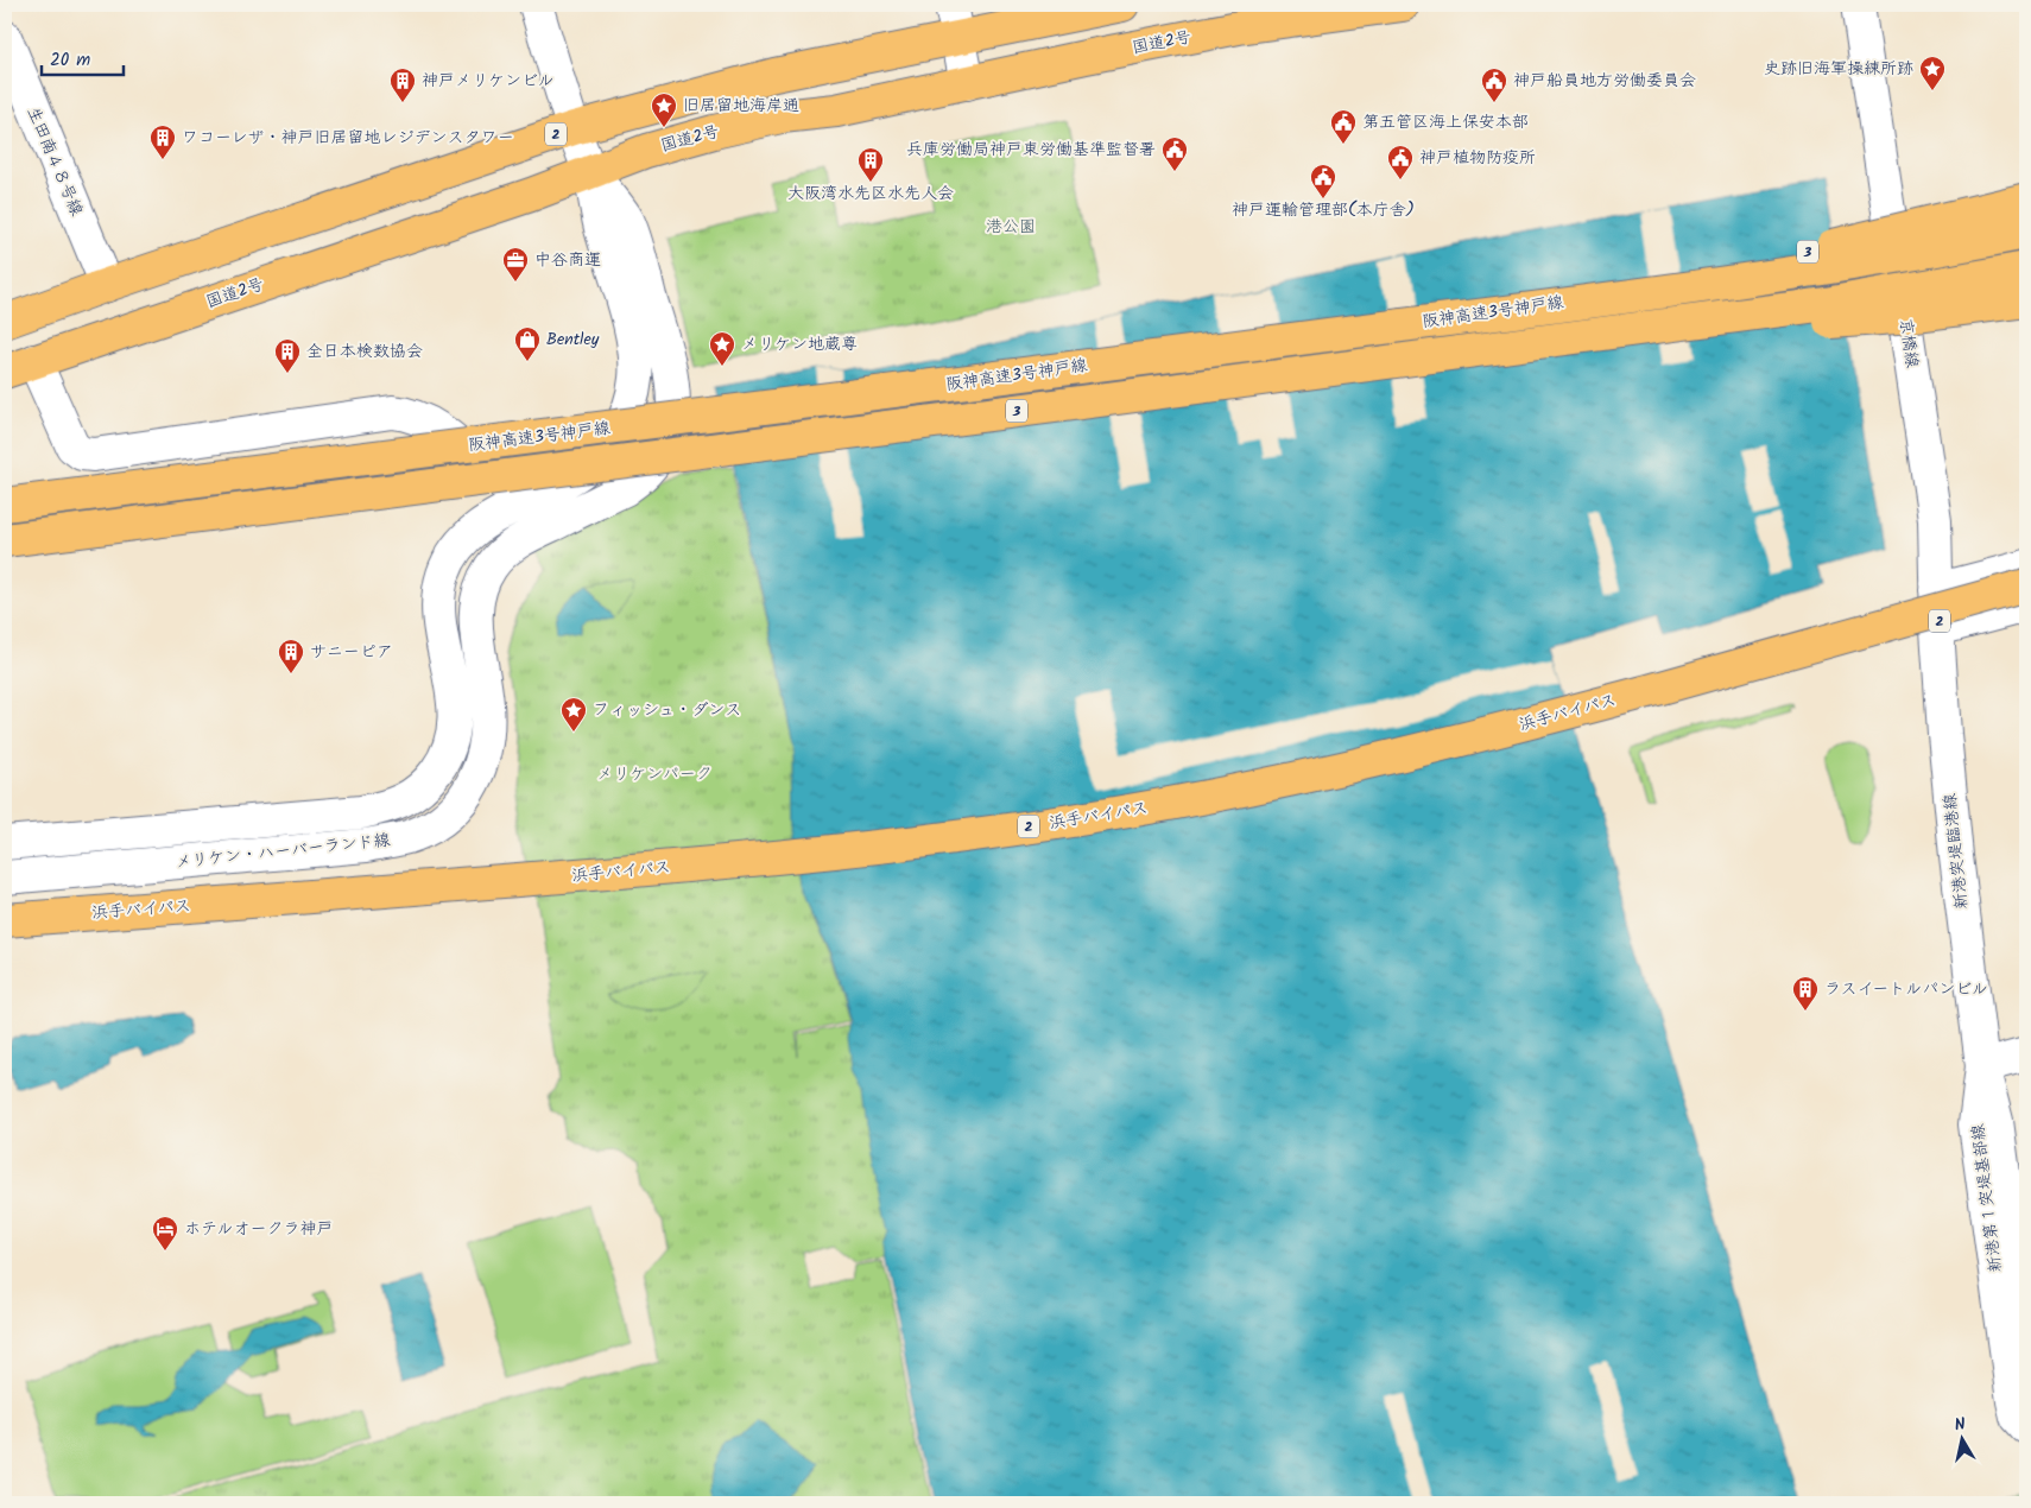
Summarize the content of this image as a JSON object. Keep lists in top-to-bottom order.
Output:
{
  "streets": {
    "highway": [
      "国道2号",
      "2",
      "3",
      "阪神高速3号神戸線",
      "浜手バイパス"
    ],
    "street": [
      "生田南４８号線",
      "京橋線",
      "メリケン・ハーバーランド線",
      "新港突堤臨港線",
      "新港第１突堤基部線"
    ]
  },
  "crossings": [
    ["国道2号", "メリケン・ハーバーランド線"],
    ["2", "生田南４８号線"],
    ["3", "阪神高速3号神戸線"],
    ["京橋線", "新港突堤臨港線"],
    ["新港突堤臨港線", "新港第１突堤基部線"]
  ],
  "parks": ["港公園", "メリケンパーク"],
  "places": {
    "place": [
      "史跡旧海軍操練所跡",
      "旧居留地海岸通",
      "メリケン地蔵尊",
      "フィッシュ・ダンス"
    ],
    "building": [
      "神戸メリケンビル",
      "ワコーレザ・神戸旧居留地レジデンスタワー",
      "大阪湾水先区水先人会",
      "全日本検数協会",
      "サニーピア",
      "ラスイートルパンビル"
    ],
    "public building": [
      "神戸船員地方労働委員会",
      "第五管区海上保安本部",
      "兵庫労働局神戸東労働基準監督署",
      "神戸植物防疫所",
      "神戸運輸管理部(本庁舎)"
    ],
    "office": ["中谷商運"],
    "shop": ["Bentley"],
    "hotel": ["ホテルオークラ神戸"]
  },
  "scale_bar": "20 m",
  "north": "top"
}
